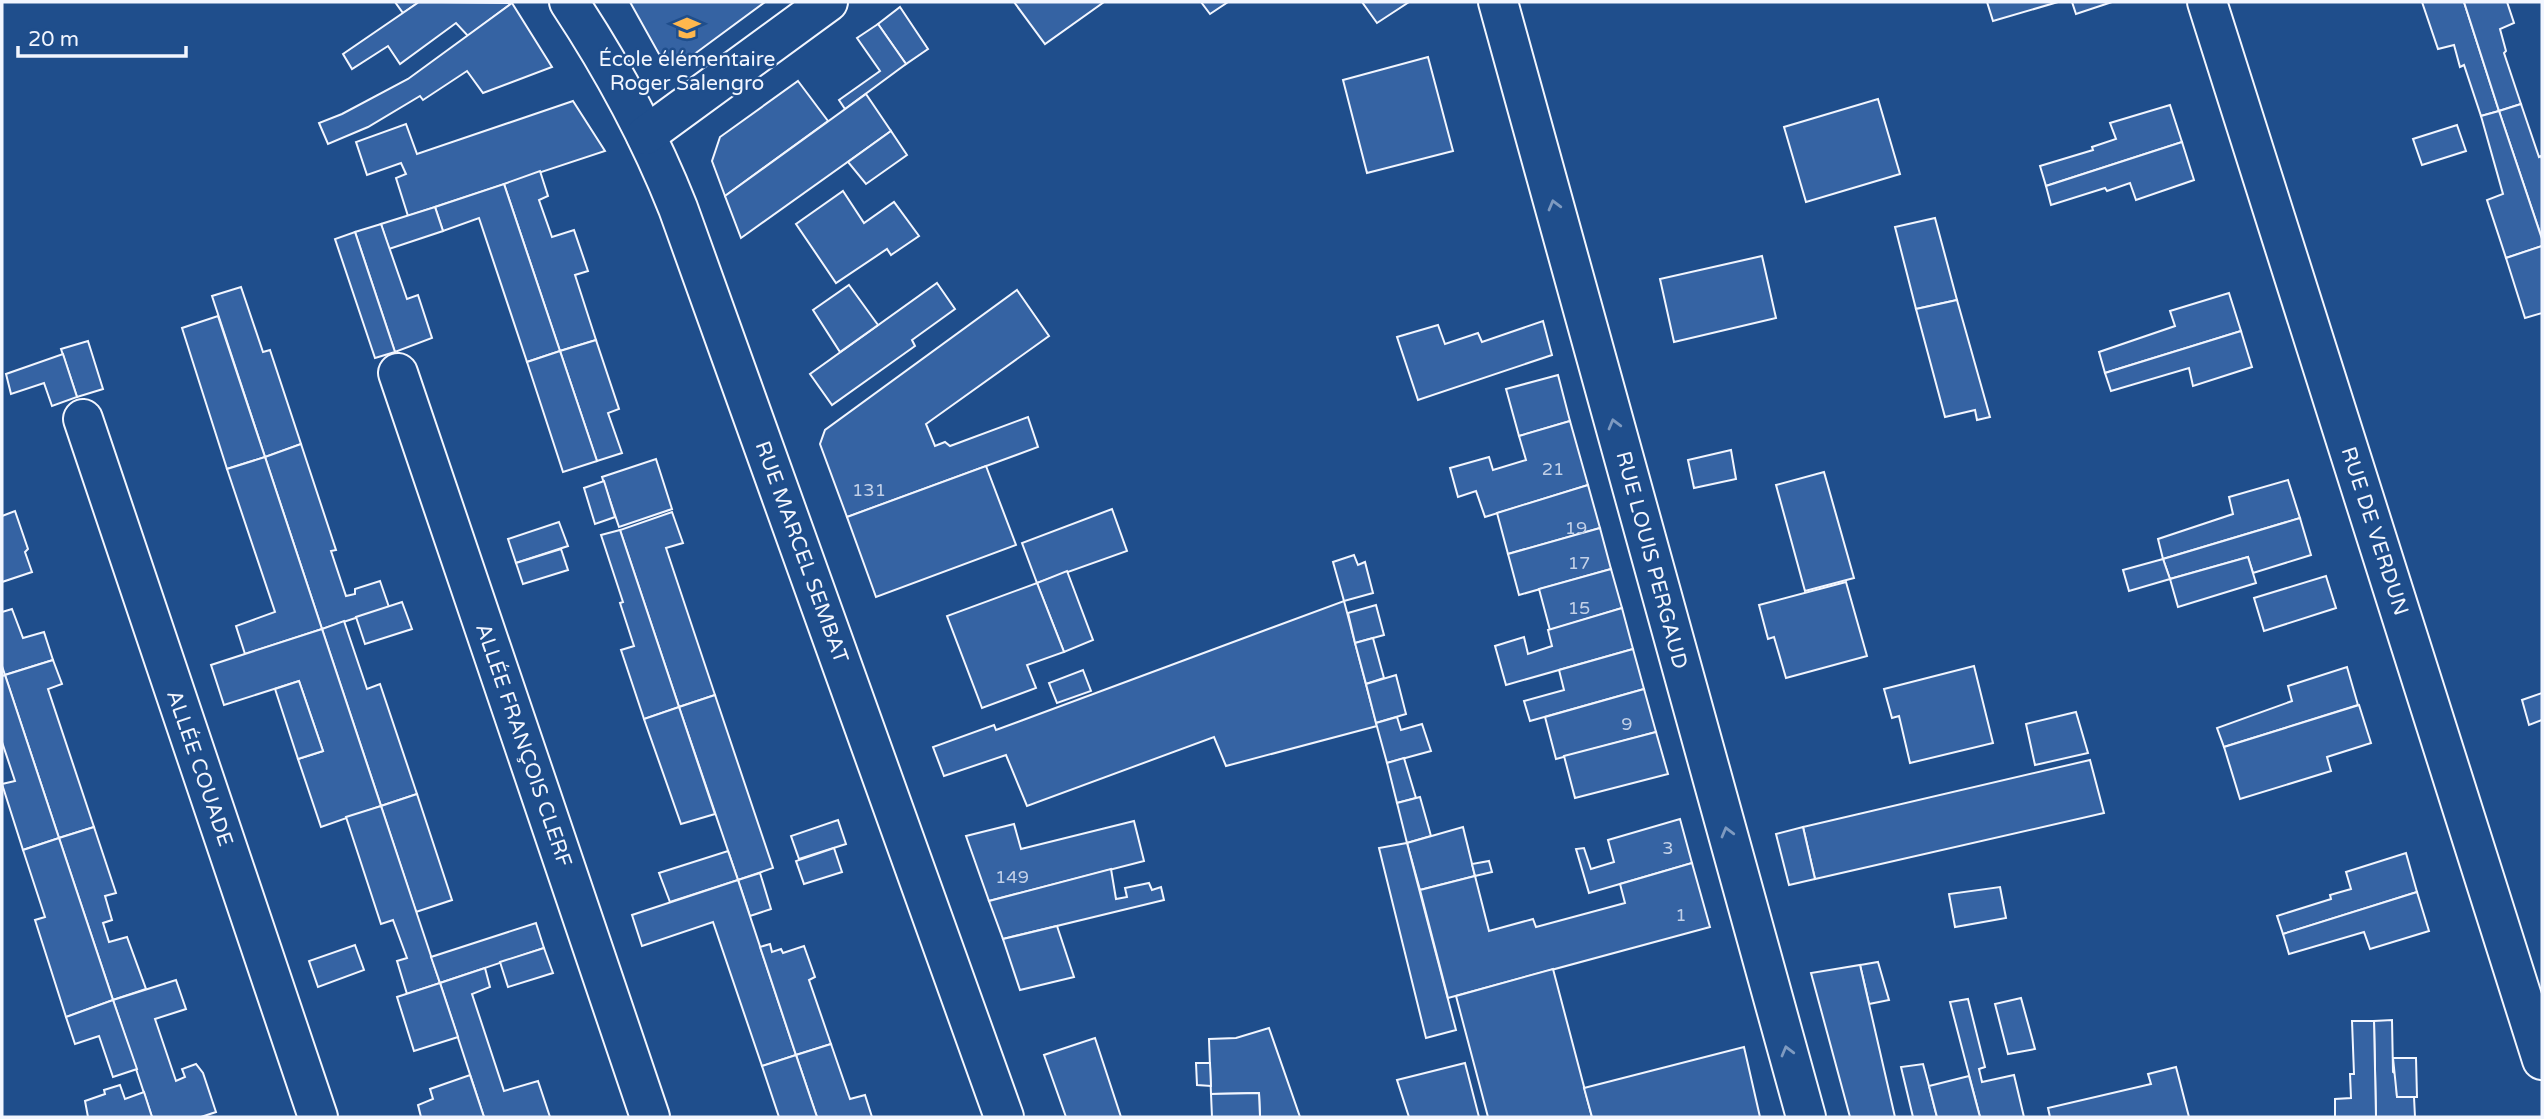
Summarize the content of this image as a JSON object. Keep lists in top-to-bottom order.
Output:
{
  "streets": {
    "street": [
      "RUE DE VERDUN",
      "RUE MARCEL SEMBAT",
      "RUE LOUIS PERGAUD",
      "ALLÉE FRANÇOIS CLERF",
      "ALLÉE COUADE"
    ]
  },
  "one_way": ["RUE LOUIS PERGAUD"],
  "places": {
    "school or university": ["École élémentaire Roger Salengro"]
  },
  "house_numbers": [
    "21",
    "131",
    "19",
    "17",
    "15",
    "9",
    "3",
    "149",
    "1"
  ],
  "scale_bar": "20 m"
}
